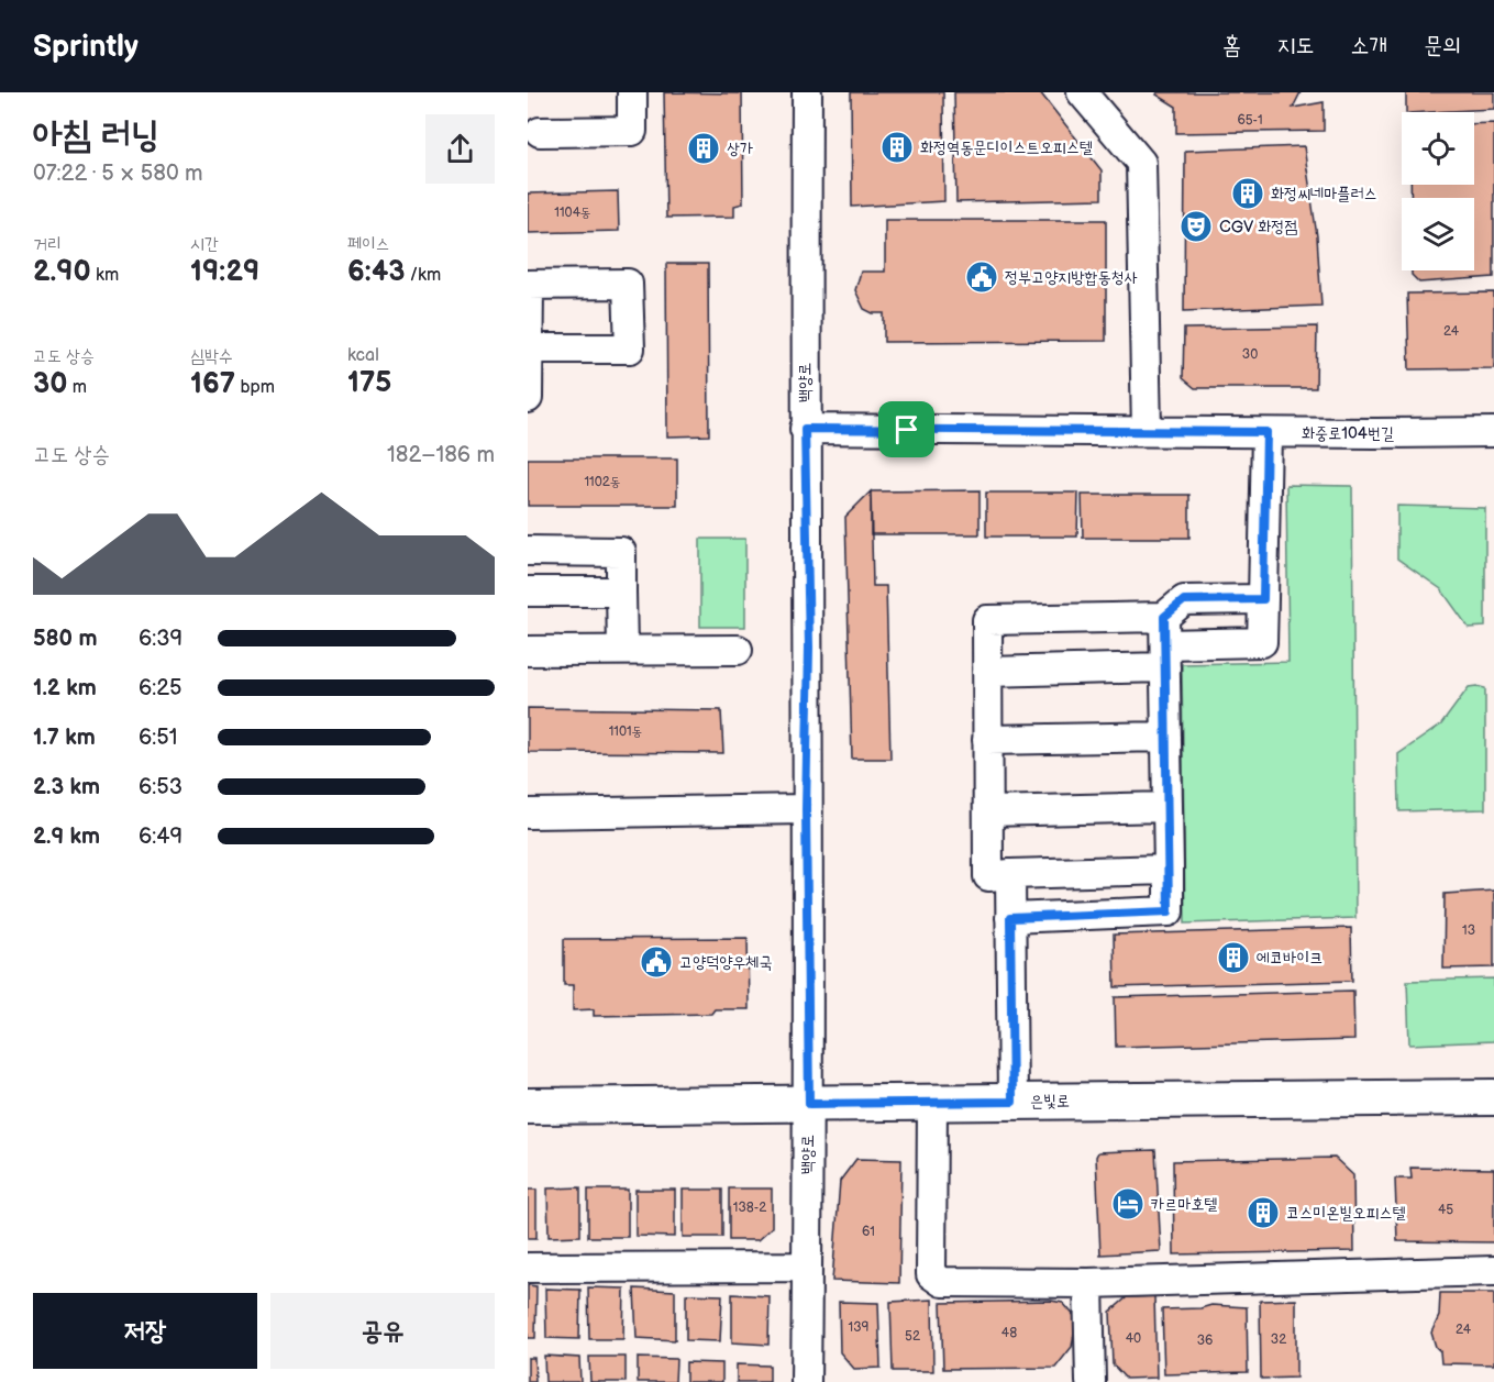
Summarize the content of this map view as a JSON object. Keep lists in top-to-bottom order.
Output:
{
  "streets": {
    "main road": ["은빛로"],
    "street": ["백양로", "화중로104번길"]
  },
  "crossings": [
    ["백양로", "화중로104번길"],
    ["백양로", "은빛로"]
  ],
  "places": {
    "building": [
      "화정역동문디이스트오피스텔",
      "상가",
      "화정씨네마플러스",
      "에코바이크",
      "코스미온빌오피스텔"
    ],
    "theatre": ["CGV 화정점"],
    "public building": ["정부고양지방합동청사", "고양덕양우체국"],
    "hotel": ["카르마호텔"]
  },
  "house_numbers": [
    "65-1",
    "1104동",
    "24",
    "30",
    "1102동",
    "1101동",
    "13",
    "138-2",
    "45",
    "61",
    "139",
    "24",
    "48",
    "52",
    "40",
    "32",
    "36"
  ],
  "page": {
    "header": "Sprintly",
    "nav": [
      "홈",
      "지도",
      "소개",
      "문의"
    ],
    "heading": ["아침 러닝", "07:22 · 5 × 580 m"],
    "stats": [
      ["거리", "2.90 km"],
      ["시간", "19:29"],
      ["페이스", "6:43 /km"],
      ["고도 상승", "30 m"],
      ["심박수", "167 bpm"],
      ["kcal", "175"]
    ],
    "chart": ["고도 상승", "182–186 m"],
    "list": [
      {
        "name": "580 m",
        "note": "6:39"
      },
      {
        "name": "1.2 km",
        "note": "6:25"
      },
      {
        "name": "1.7 km",
        "note": "6:51"
      },
      {
        "name": "2.3 km",
        "note": "6:53"
      },
      {
        "name": "2.9 km",
        "note": "6:49"
      }
    ],
    "buttons": ["저장", "공유"]
  }
}
